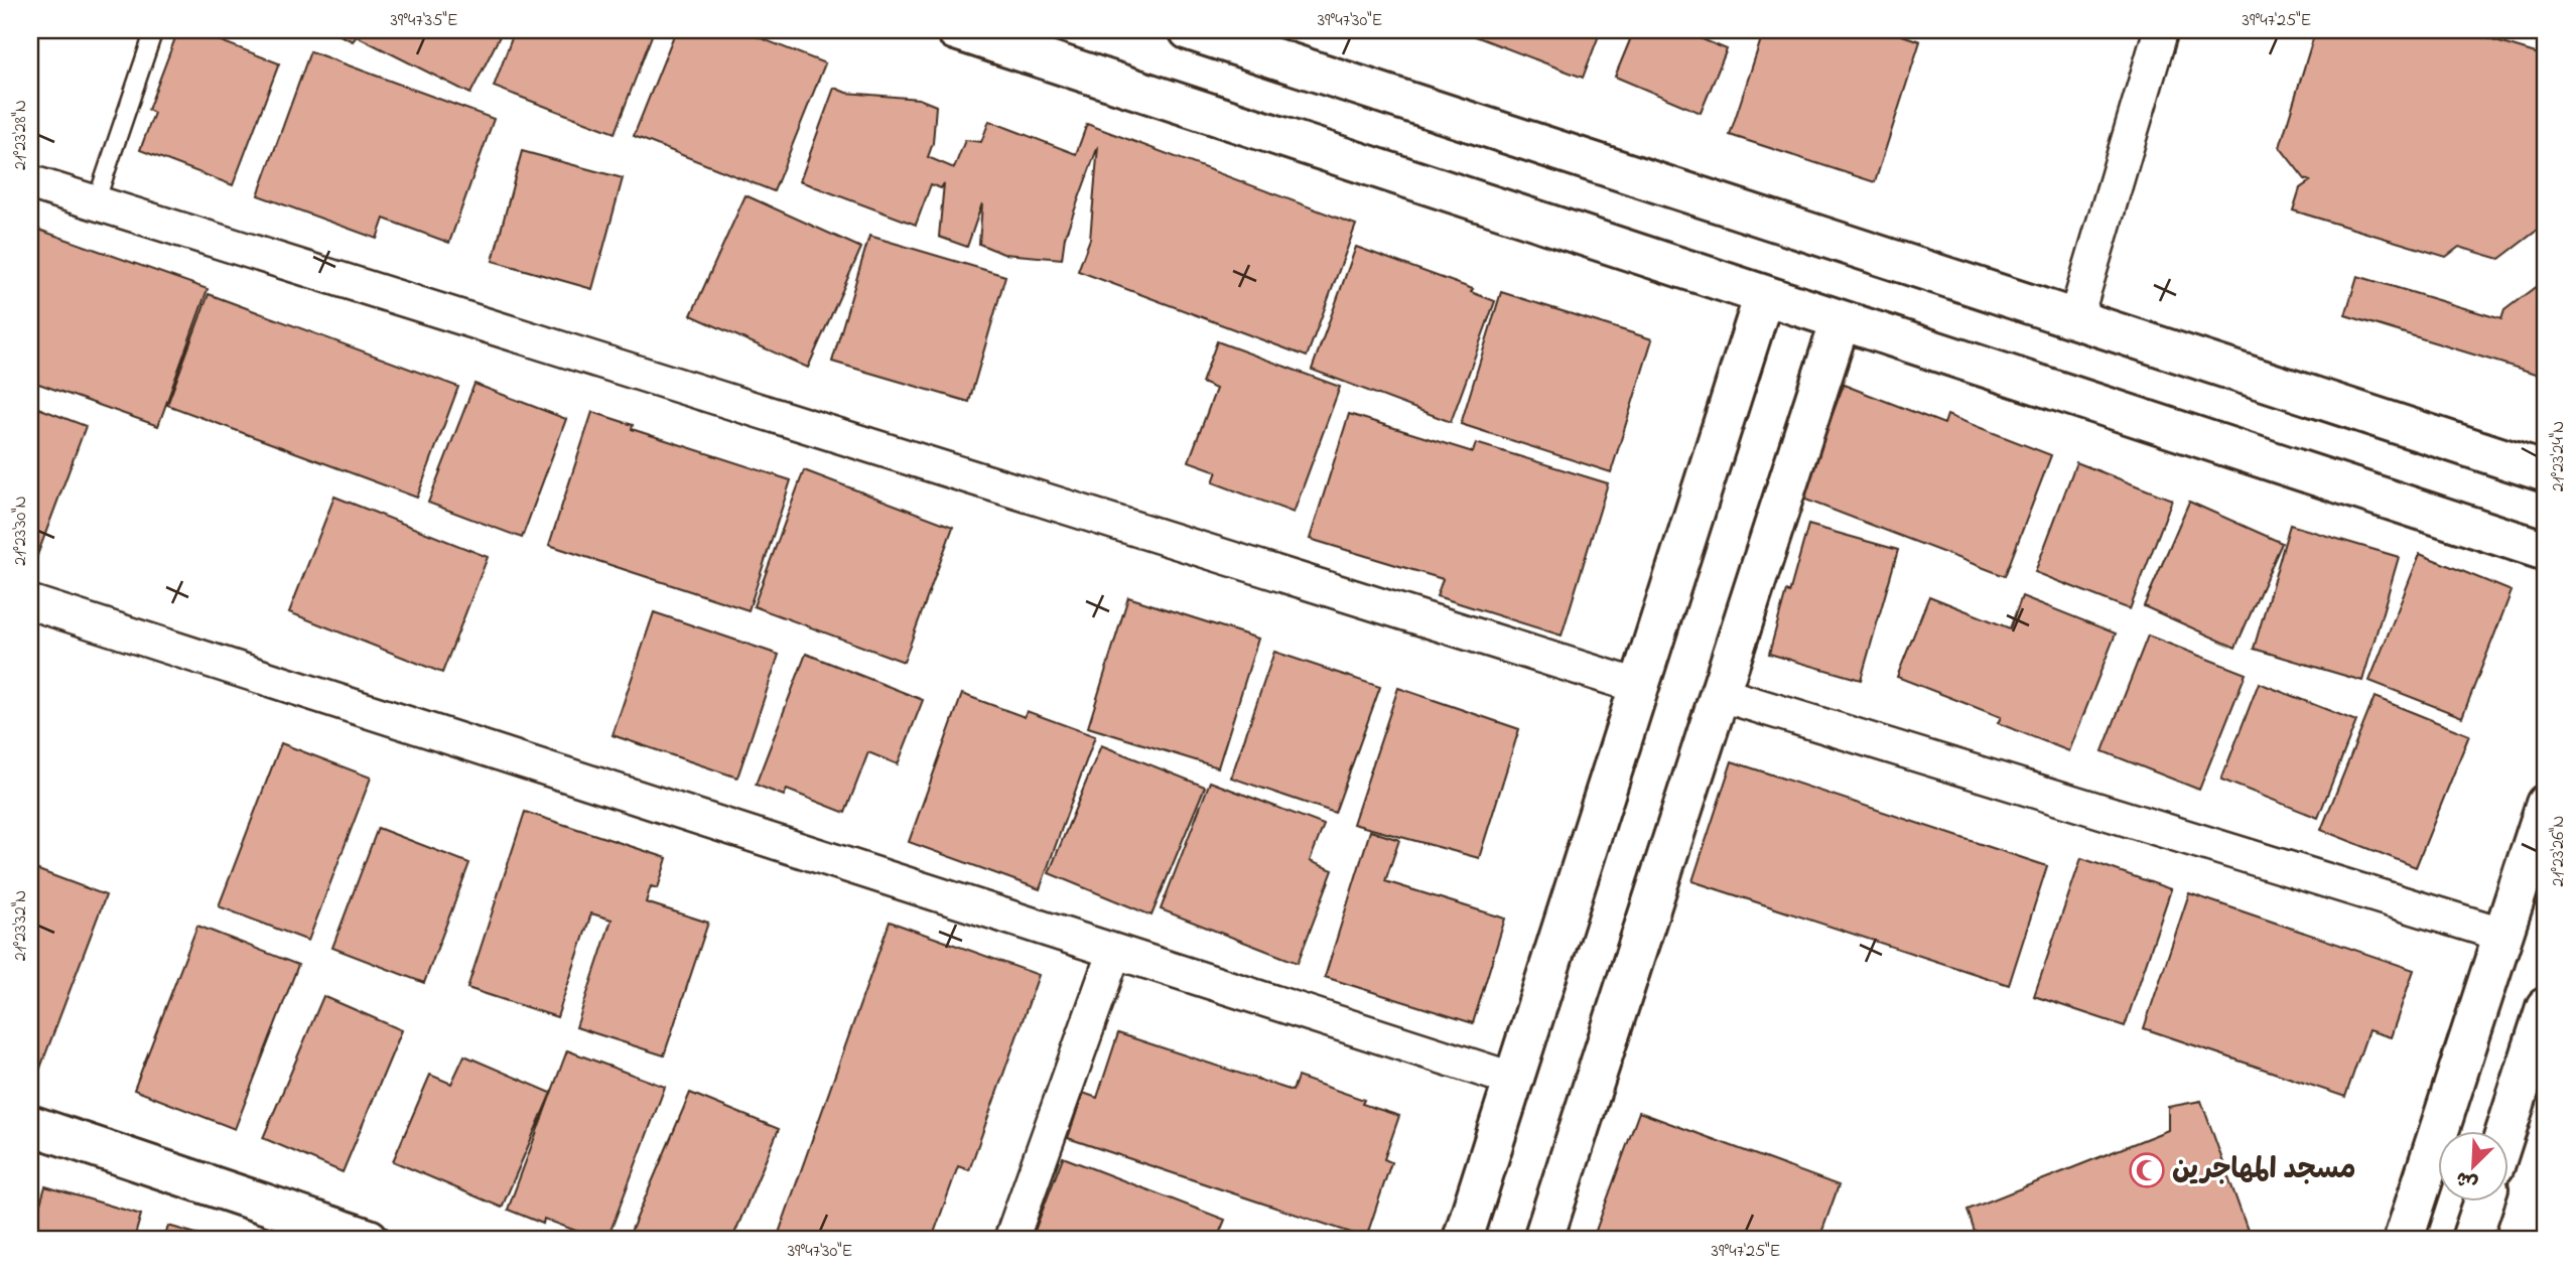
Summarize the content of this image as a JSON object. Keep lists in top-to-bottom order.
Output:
{
  "places": {
    "mosque": ["مسجد المهاجرين"]
  },
  "north": "bottom left",
  "coordinates": [
    "39°47'35\"E",
    "39°47'30\"E",
    "39°47'25\"E",
    "21°23'28\"N",
    "21°23'24\"N",
    "21°23'30\"N",
    "21°23'26\"N",
    "21°23'32\"N"
  ]
}
